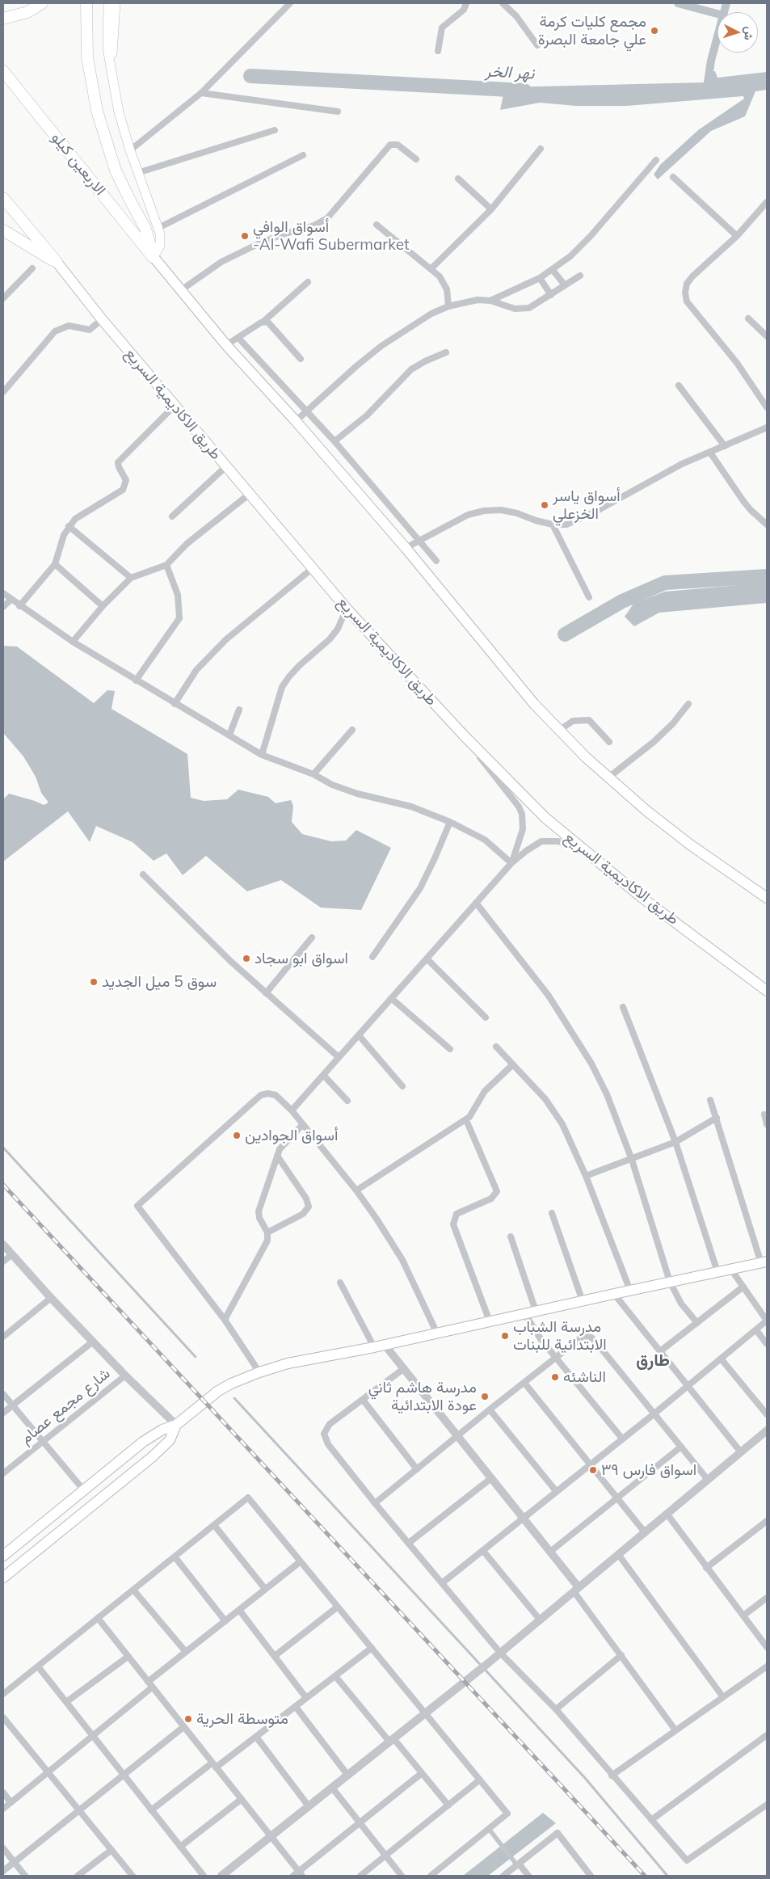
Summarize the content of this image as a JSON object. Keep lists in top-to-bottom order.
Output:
{
  "streets": {
    "highway": ["الاربعين كيلو"],
    "main road": ["طريق الاكاديمية السريع"],
    "street": ["شارع مجمع عصام"]
  },
  "districts": ["طارق"],
  "water": ["نهر الخر"],
  "places": [
    "مجمع كليات كرمة علي جامعة البصرة",
    "أسواق الوافي -Al-Wafi Subermarket",
    "أسواق ياسر الخزعلي",
    "اسواق ابو سجاد",
    "سوق 5 ميل الجديد",
    "أسواق الجوادين",
    "مدرسة الشباب الابتدائية للبنات",
    "الناشئه",
    "مدرسة هاشم ثاني عودة الابتدائية",
    "اسواق فارس ٣٩",
    "متوسطة الحرية"
  ],
  "north": "right"
}
